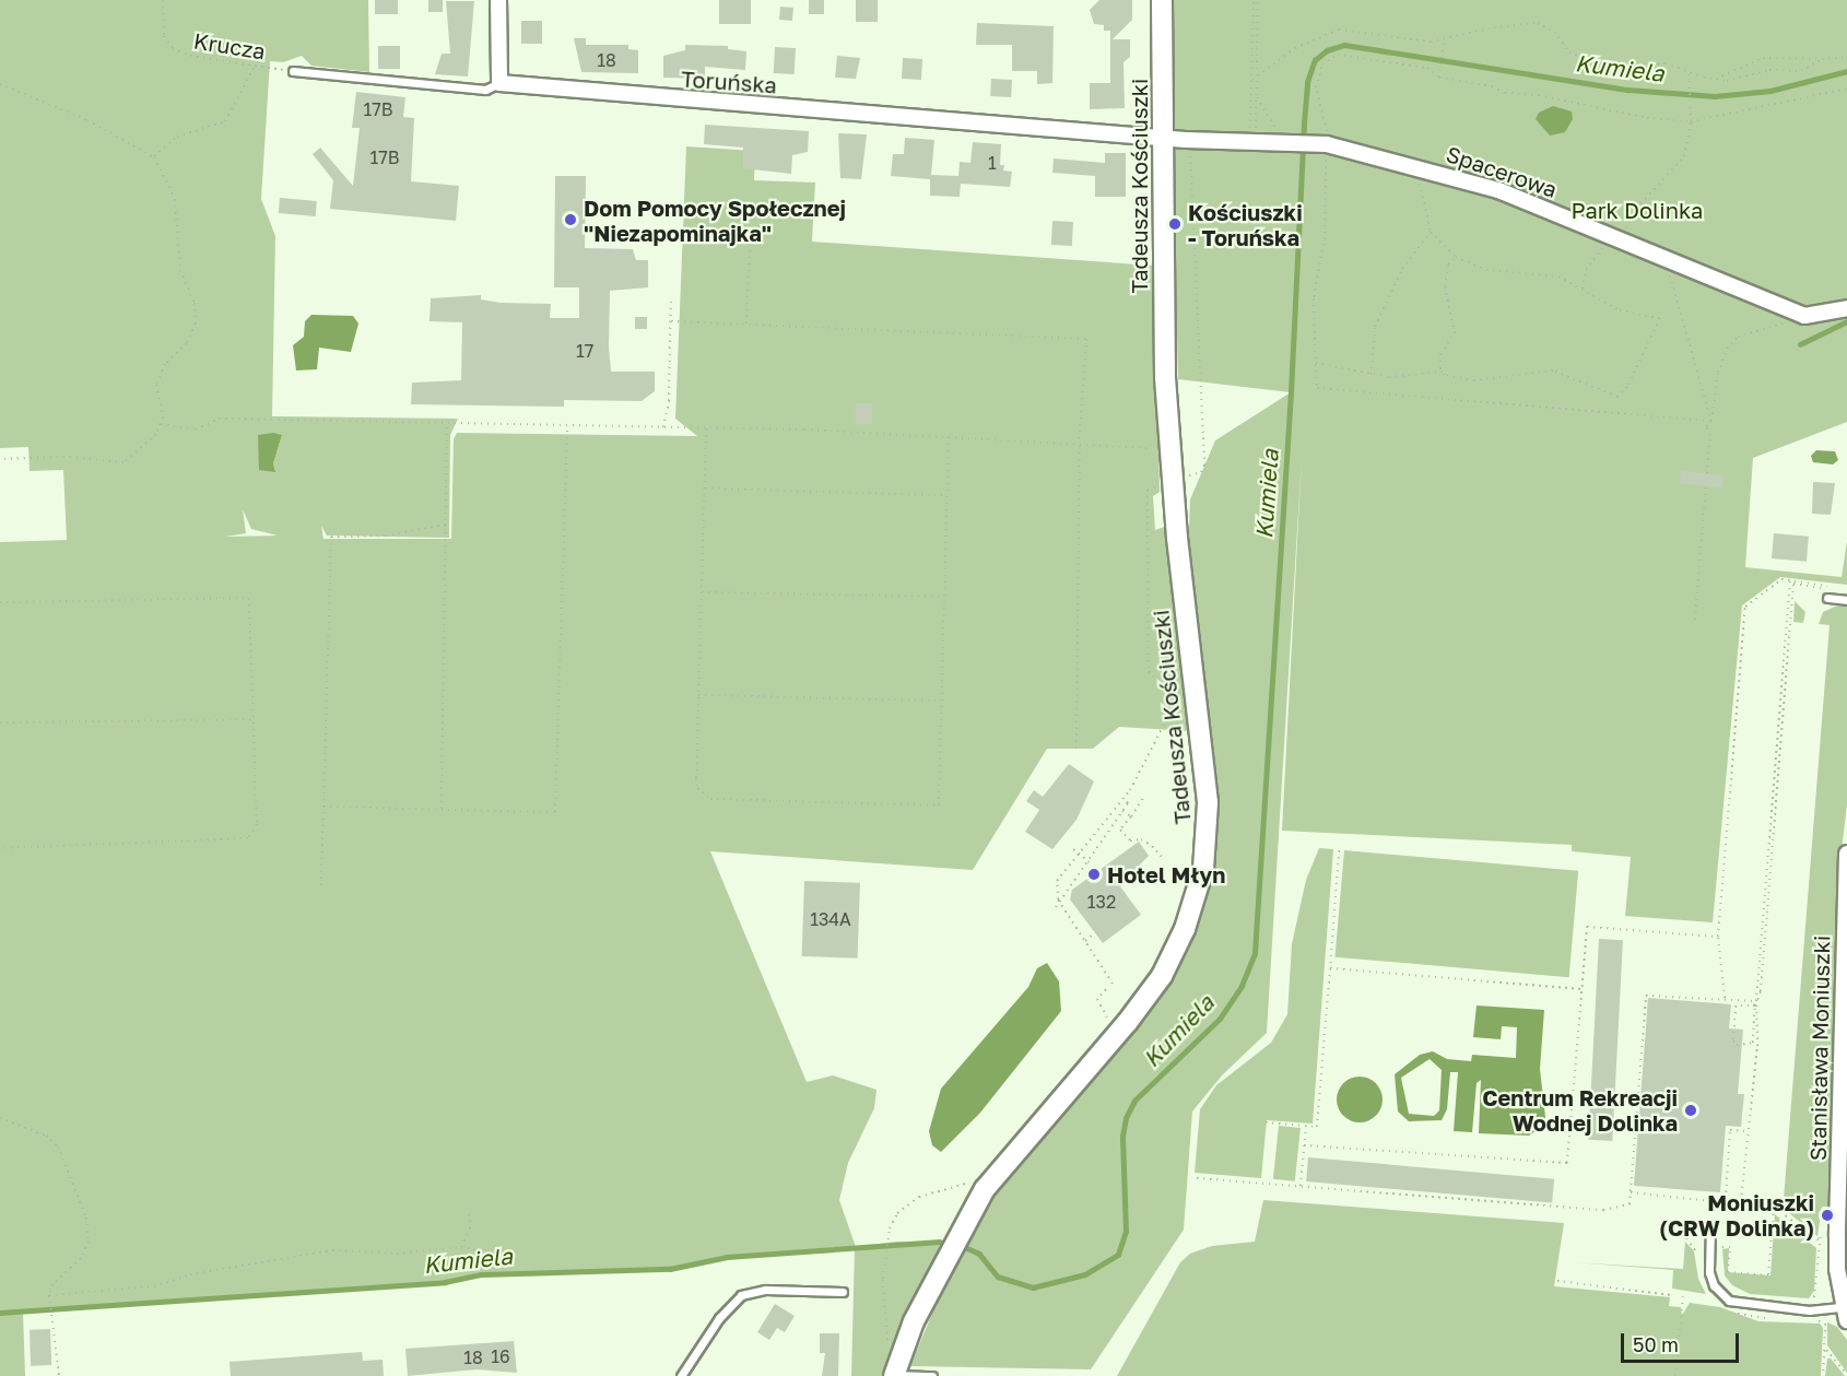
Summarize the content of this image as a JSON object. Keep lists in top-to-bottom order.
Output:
{
  "streets": {
    "street": [
      "Toruńska",
      "Spacerowa",
      "Tadeusza Kościuszki",
      "Stanisława Moniuszki"
    ],
    "path": ["Krucza"]
  },
  "crossings": [
    ["Krucza", "Toruńska"],
    ["Toruńska", "Spacerowa"],
    ["Toruńska", "Tadeusza Kościuszki"],
    ["Spacerowa", "Tadeusza Kościuszki"]
  ],
  "water": ["Kumiela"],
  "parks": ["Park Dolinka"],
  "places": [
    "Dom Pomocy Społecznej \"Niezapominajka\"",
    "Kościuszki - Toruńska",
    "Hotel Młyn",
    "Centrum Rekreacji Wodnej Dolinka",
    "Moniuszki (CRW Dolinka)"
  ],
  "house_numbers": [
    "18",
    "17B",
    "17B",
    "1",
    "17",
    "132",
    "134A",
    "16",
    "18"
  ],
  "scale_bar": "50 m"
}
